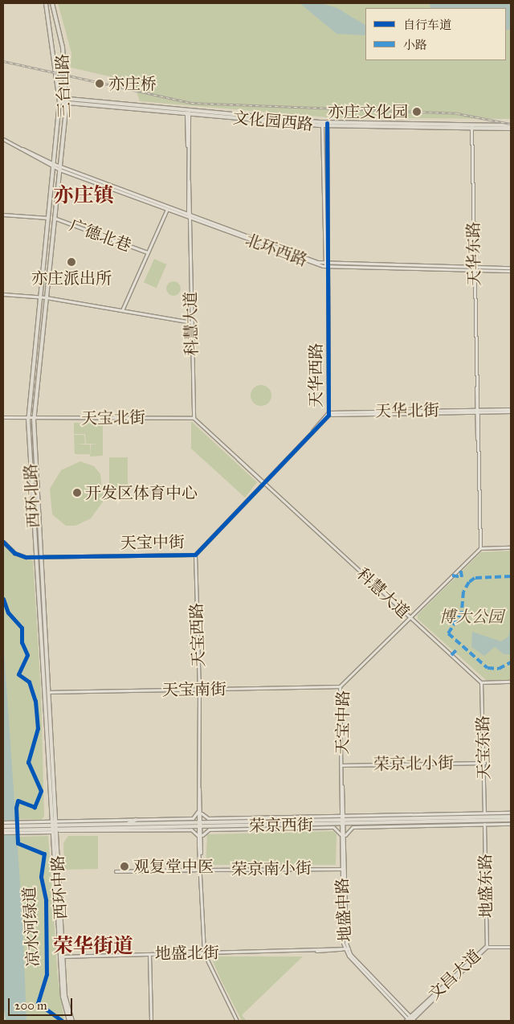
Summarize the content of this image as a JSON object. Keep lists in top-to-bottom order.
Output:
{
  "streets": {
    "main road": [
      "三台山路",
      "文化园西路",
      "西环北路",
      "荣京西街",
      "西环中路",
      "文昌大道"
    ],
    "street": [
      "广德北巷",
      "北环西路",
      "天华东路",
      "科慧大道",
      "天华西路",
      "天华北街",
      "天宝北街",
      "天宝中街",
      "天宝西路",
      "天宝南街",
      "天宝中路",
      "天宝东路",
      "荣京北小街",
      "荣京南小街",
      "地盛东路",
      "地盛中路",
      "地盛北街"
    ],
    "cycle path": ["凉水河绿道"]
  },
  "crossings": [
    ["三台山路", "文化园西路"],
    ["三台山路", "北环西路"],
    ["三台山路", "西环北路"],
    ["文化园西路", "天华东路"],
    ["文化园西路", "科慧大道"],
    ["文化园西路", "天华西路"],
    ["广德北巷", "西环北路"],
    ["北环西路", "天华东路"],
    ["北环西路", "科慧大道"],
    ["北环西路", "天华西路"],
    ["北环西路", "西环北路"],
    ["天华东路", "天华北街"],
    ["科慧大道", "天华西路"],
    ["科慧大道", "天宝北街"],
    ["科慧大道", "天宝中街"],
    ["科慧大道", "天宝中路"],
    ["科慧大道", "天宝东路"],
    ["天华西路", "天华北街"],
    ["天华西路", "天宝中街"],
    ["天宝北街", "西环北路"],
    ["西环北路", "天宝中街"],
    ["西环北路", "天宝南街"],
    ["西环北路", "荣京西街"],
    ["西环北路", "西环中路"],
    ["天宝中街", "天宝西路"],
    ["天宝西路", "天宝南街"],
    ["天宝西路", "荣京西街"],
    ["天宝南街", "天宝中路"],
    ["天宝中路", "荣京北小街"],
    ["天宝中路", "荣京西街"],
    ["天宝中路", "地盛中路"],
    ["天宝东路", "荣京北小街"],
    ["荣京西街", "西环中路"],
    ["荣京西街", "地盛中路"],
    ["荣京南小街", "地盛中路"],
    ["地盛东路", "文昌大道"],
    ["西环中路", "地盛北街"],
    ["地盛中路", "地盛北街"],
    ["地盛中路", "文昌大道"]
  ],
  "districts": ["亦庄镇", "荣华街道"],
  "parks": ["博大公园"],
  "places": [
    "亦庄桥",
    "亦庄文化园",
    "亦庄派出所",
    "开发区体育中心",
    "观复堂中医"
  ],
  "legend": ["自行车道", "小路"],
  "scale_bar": "200 m"
}
